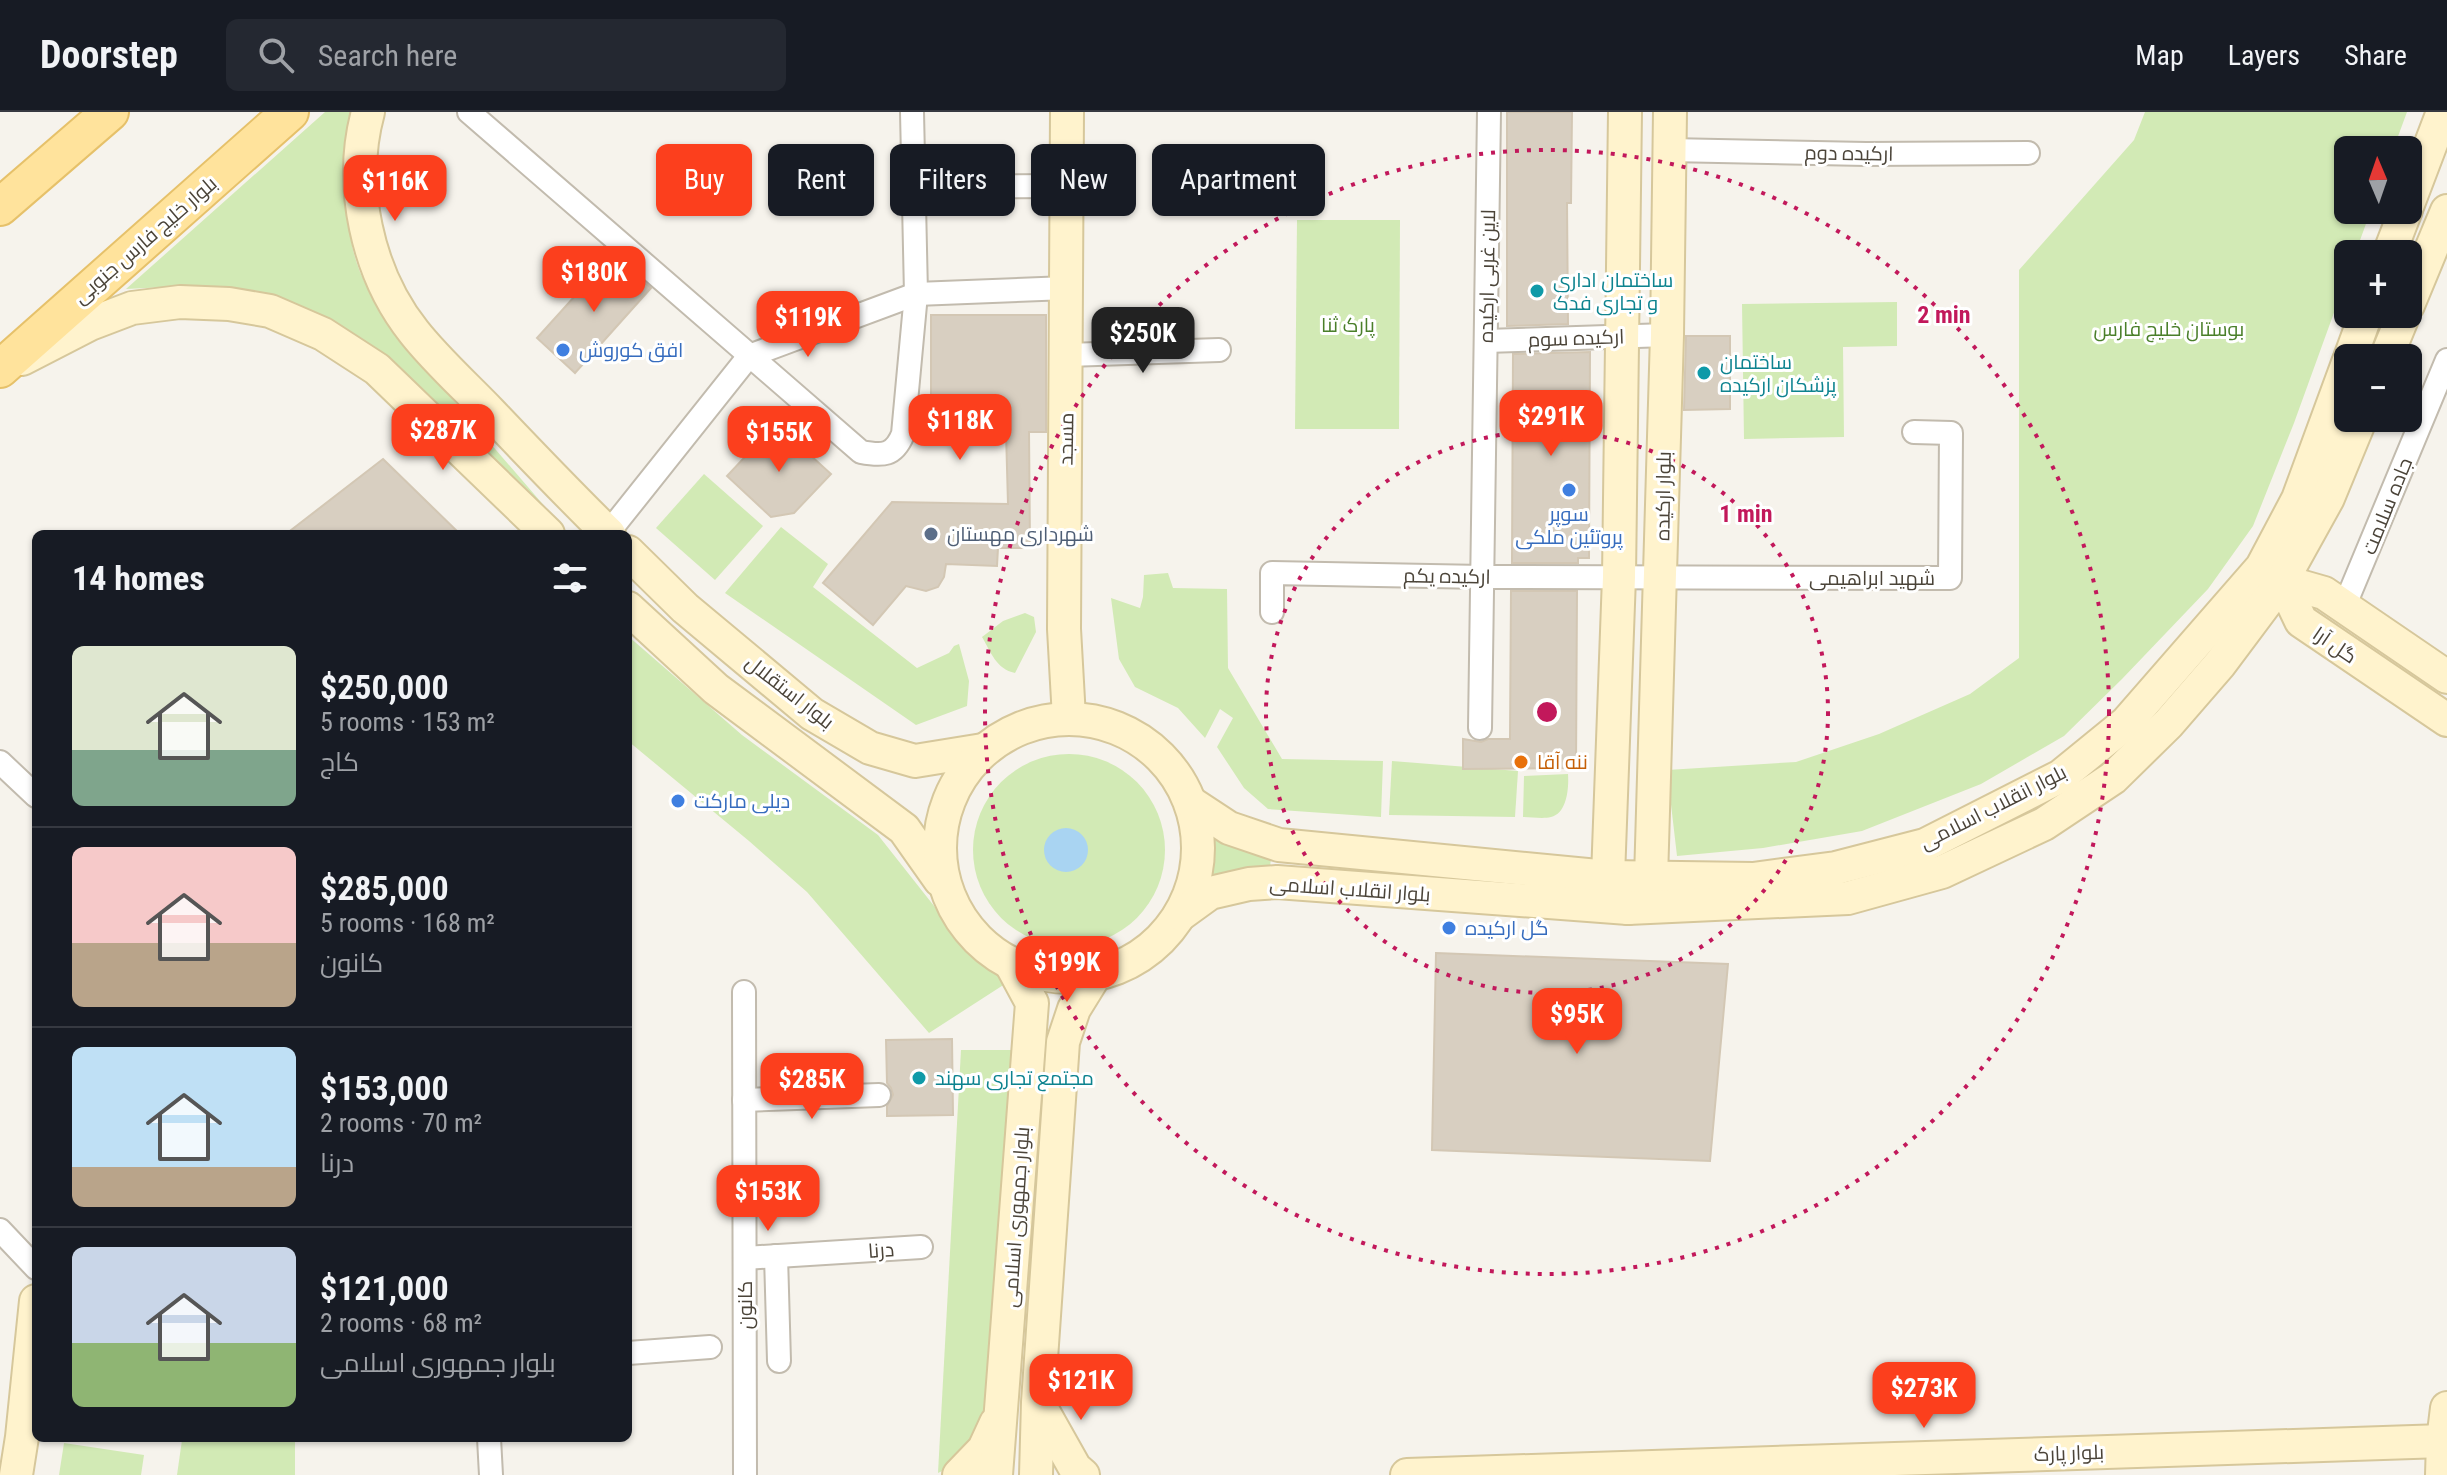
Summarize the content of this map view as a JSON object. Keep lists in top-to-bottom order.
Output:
{
  "streets": {
    "main road": ["بلوار خلیج فارس جنوبی"],
    "street": [
      "ارکیده دوم",
      "لاین غربی ارکیده",
      "ارکیده سوم",
      "مسجد",
      "بلوار ارکیده",
      "جاده سلامت",
      "ارکیده یکم",
      "شهید ابراهیمی",
      "گل آرا",
      "بلوار استقلال",
      "بلوار انقلاب اسلامی",
      "بلوار جمهوری اسلامی",
      "درنا",
      "کانون",
      "بلوار پارک"
    ]
  },
  "crossings": [
    ["ارکیده دوم", "بلوار ارکیده"],
    ["لاین غربی ارکیده", "ارکیده سوم"],
    ["لاین غربی ارکیده", "ارکیده یکم"],
    ["ارکیده سوم", "بلوار ارکیده"],
    ["مسجد", "بلوار استقلال"],
    ["مسجد", "بلوار انقلاب اسلامی"],
    ["مسجد", "بلوار جمهوری اسلامی"],
    ["بلوار ارکیده", "ارکیده یکم"],
    ["بلوار ارکیده", "شهید ابراهیمی"],
    ["بلوار ارکیده", "بلوار انقلاب اسلامی"],
    ["جاده سلامت", "گل آرا"],
    ["ارکیده یکم", "شهید ابراهیمی"],
    ["گل آرا", "بلوار انقلاب اسلامی"],
    ["بلوار استقلال", "بلوار انقلاب اسلامی"],
    ["بلوار استقلال", "بلوار جمهوری اسلامی"],
    ["بلوار انقلاب اسلامی", "بلوار جمهوری اسلامی"],
    ["درنا", "کانون"]
  ],
  "parks": ["پارک ثنا", "بوستان خلیج فارس"],
  "places": [
    "ساختمان اداری و تجاری فدک",
    "افق کوروش",
    "ساختمان پزشکان ارکیده",
    "سوپر پروتئین ملکی",
    "شهرداری مهستان",
    "ننه آقا",
    "دیلی مارکت",
    "گل ارکیده",
    "مجتمع تجاری سهند"
  ],
  "north": "top",
  "page": {
    "header": "Doorstep",
    "search": "Search here",
    "nav": ["Map", "Layers", "Share"],
    "map_buttons": ["+", "−"],
    "chip": [
      "Buy",
      "Rent",
      "Filters",
      "New",
      "Apartment"
    ],
    "price": [
      "$116K",
      "$180K",
      "$119K",
      "$250K",
      "$291K",
      "$118K",
      "$287K",
      "$155K",
      "$199K",
      "$95K",
      "$285K",
      "$153K",
      "$121K",
      "$273K"
    ],
    "heading": "14 homes",
    "list": [
      {
        "name": "$250,000",
        "note": "5 rooms · 153 m² · کاج"
      },
      {
        "name": "$285,000",
        "note": "5 rooms · 168 m² · کانون"
      },
      {
        "name": "$153,000",
        "note": "2 rooms · 70 m² · درنا"
      },
      {
        "name": "$121,000",
        "note": "2 rooms · 68 m² · بلوار جمهوری اسلامی"
      }
    ]
  },
  "rings": ["2 min", "1 min"]
}
